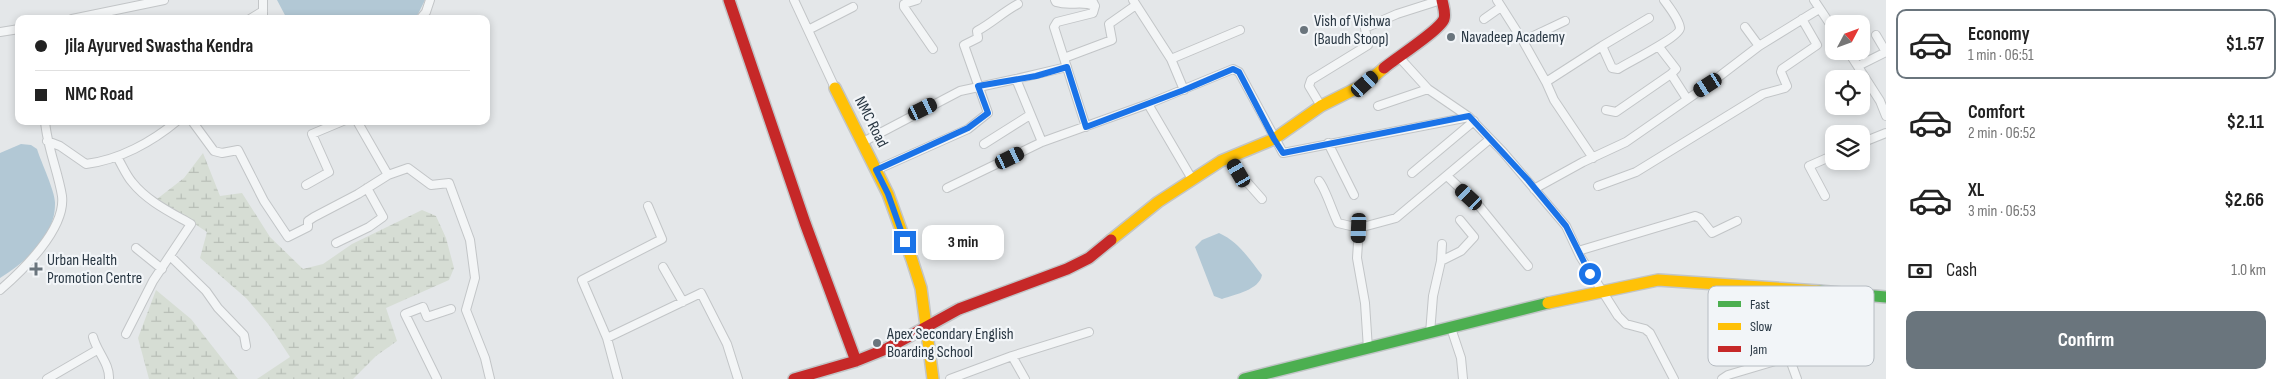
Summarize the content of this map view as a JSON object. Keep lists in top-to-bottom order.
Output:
{
  "streets": {
    "street": ["NMC Road"]
  },
  "places": {
    "other": ["Vish of Vishwa (Baudh Stoop)", "Navadeep Academy", "Apex Secondary English Boarding School"],
    "health": ["Urban Health Promotion Centre"]
  },
  "legend": ["Fast", "Slow", "Jam"],
  "north": "top right",
  "page": {
    "list": [
      {
        "name": "Economy",
        "note": "1 min · 06:51",
        "value": "$1.57"
      },
      {
        "name": "Comfort",
        "note": "2 min · 06:52",
        "value": "$2.11"
      },
      {
        "name": "XL",
        "note": "3 min · 06:53",
        "value": "$2.66"
      }
    ],
    "banner": ["Jila Ayurved Swastha Kendra", "NMC Road"],
    "bubble": "3 min",
    "pay": ["Cash", "1.0 km"],
    "buttons": "Confirm"
  }
}
